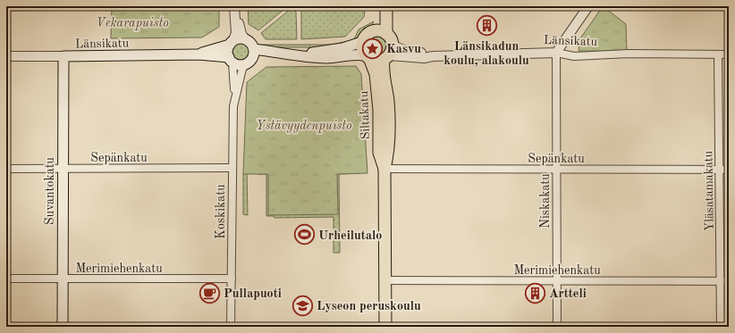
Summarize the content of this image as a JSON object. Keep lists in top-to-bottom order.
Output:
{
  "streets": {
    "main road": ["Länsikatu", "Siltakatu", "Suvantokatu"],
    "street": [
      "Sepänkatu",
      "Yläsatamakatu",
      "Niskakatu",
      "Koskikatu",
      "Merimiehenkatu"
    ]
  },
  "crossings": [
    ["Länsikatu", "Siltakatu"],
    ["Länsikatu", "Suvantokatu"],
    ["Länsikatu", "Yläsatamakatu"],
    ["Länsikatu", "Niskakatu"],
    ["Länsikatu", "Koskikatu"],
    ["Siltakatu", "Sepänkatu"],
    ["Siltakatu", "Merimiehenkatu"],
    ["Sepänkatu", "Suvantokatu"],
    ["Sepänkatu", "Yläsatamakatu"],
    ["Sepänkatu", "Niskakatu"],
    ["Sepänkatu", "Koskikatu"],
    ["Suvantokatu", "Merimiehenkatu"],
    ["Yläsatamakatu", "Merimiehenkatu"],
    ["Niskakatu", "Merimiehenkatu"],
    ["Koskikatu", "Merimiehenkatu"]
  ],
  "parks": ["Vekarapuisto", "Ystävyydenpuisto"],
  "places": {
    "building": ["Länsikadun koulu, alakoulu", "Artteli"],
    "place": ["Kasvu"],
    "sports": ["Urheilutalo"],
    "cafe": ["Pullapuoti"],
    "school or university": ["Lyseon peruskoulu"]
  }
}
